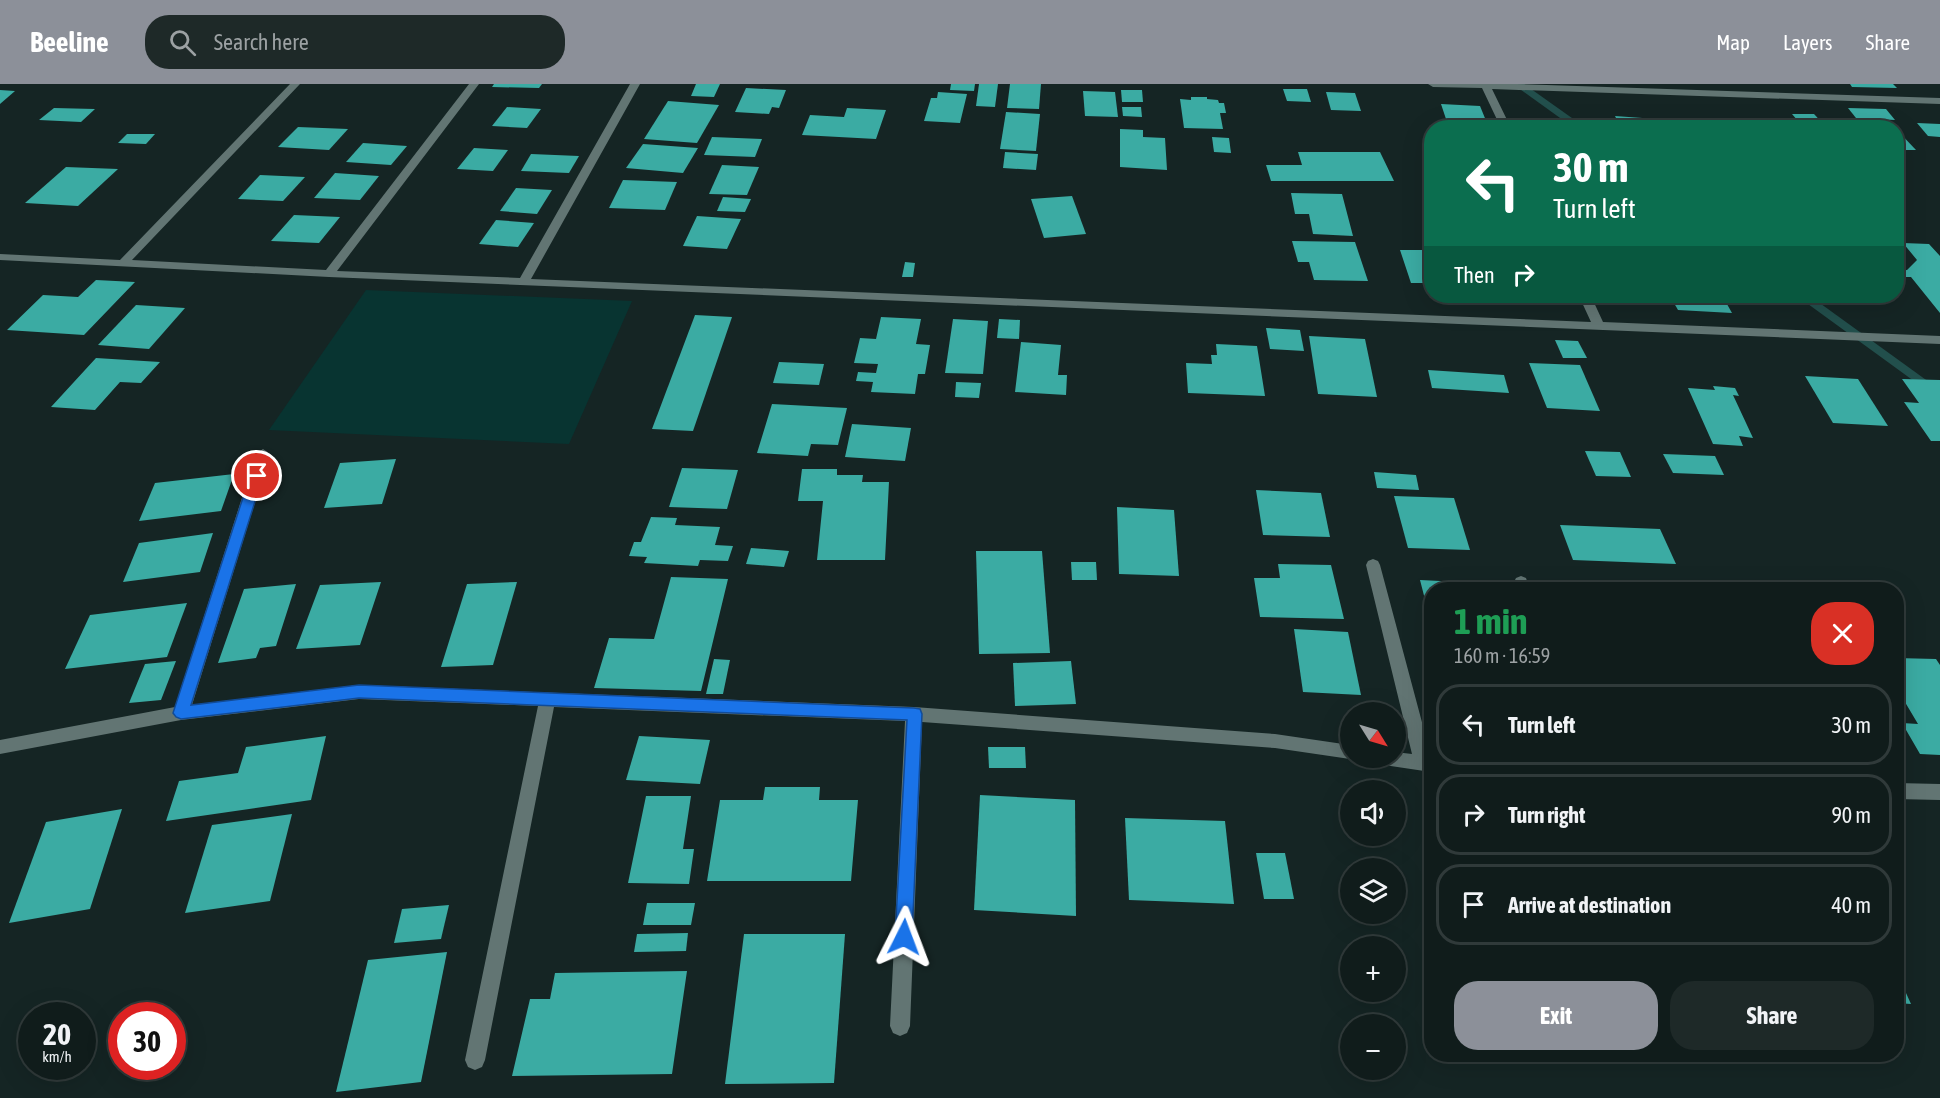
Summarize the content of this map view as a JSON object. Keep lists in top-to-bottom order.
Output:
{
  "north": "bottom right",
  "page": {
    "header": "Beeline",
    "search": "Search here",
    "nav": ["Map", "Layers", "Share"],
    "turn": ["30 m", "Turn left"],
    "then": "Then",
    "heading": ["1 min", "160 m · 16:59"],
    "list": [
      {
        "name": "Turn left",
        "value": "30 m"
      },
      {
        "name": "Turn right",
        "value": "90 m"
      },
      {
        "name": "Arrive at destination",
        "value": "40 m"
      }
    ],
    "map_buttons": ["+", "−"],
    "buttons": ["Exit", "Share"],
    "speed": "20 km/h",
    "limit": "30"
  }
}
